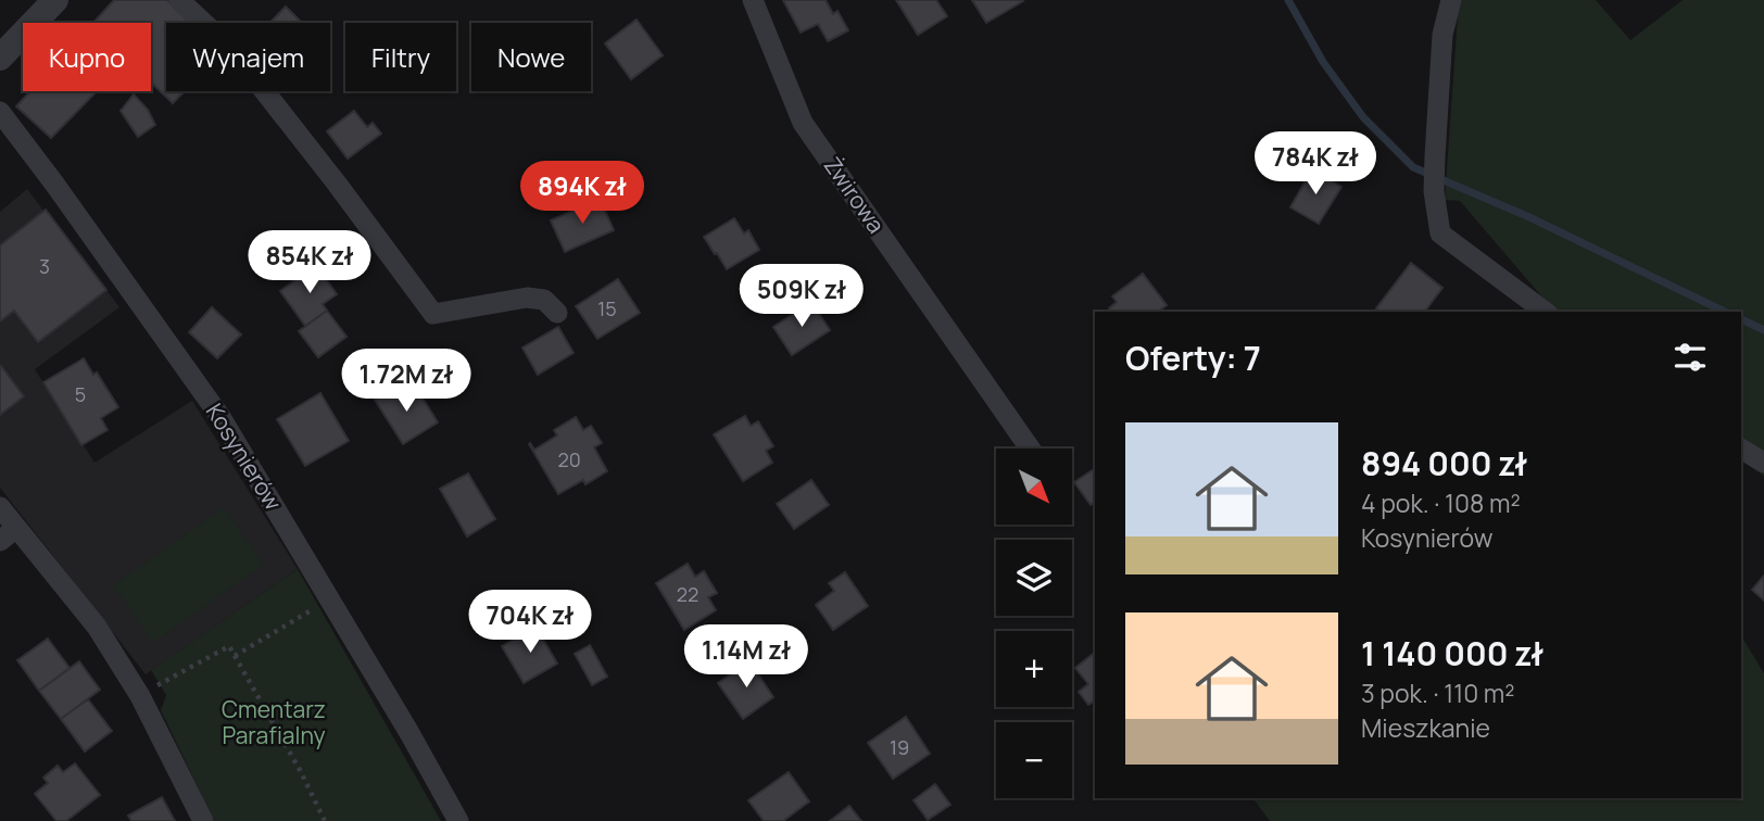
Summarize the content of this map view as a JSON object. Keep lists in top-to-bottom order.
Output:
{
  "streets": {
    "street": ["Żwirowa", "Kosynierów"]
  },
  "parks": ["Cmentarz Parafialny"],
  "house_numbers": [
    "3",
    "15",
    "5",
    "20",
    "22",
    "19"
  ],
  "north": "bottom right",
  "page": {
    "chip": [
      "Kupno",
      "Wynajem",
      "Filtry",
      "Nowe"
    ],
    "price": [
      "784K zł",
      "894K zł",
      "854K zł",
      "509K zł",
      "1.72M zł",
      "704K zł",
      "1.14M zł"
    ],
    "heading": "Oferty: 7",
    "list": [
      {
        "name": "894 000 zł",
        "note": "4 pok. · 108 m² · Kosynierów"
      },
      {
        "name": "1 140 000 zł",
        "note": "3 pok. · 110 m² · Mieszkanie"
      }
    ],
    "map_buttons": ["+", "−"]
  }
}
